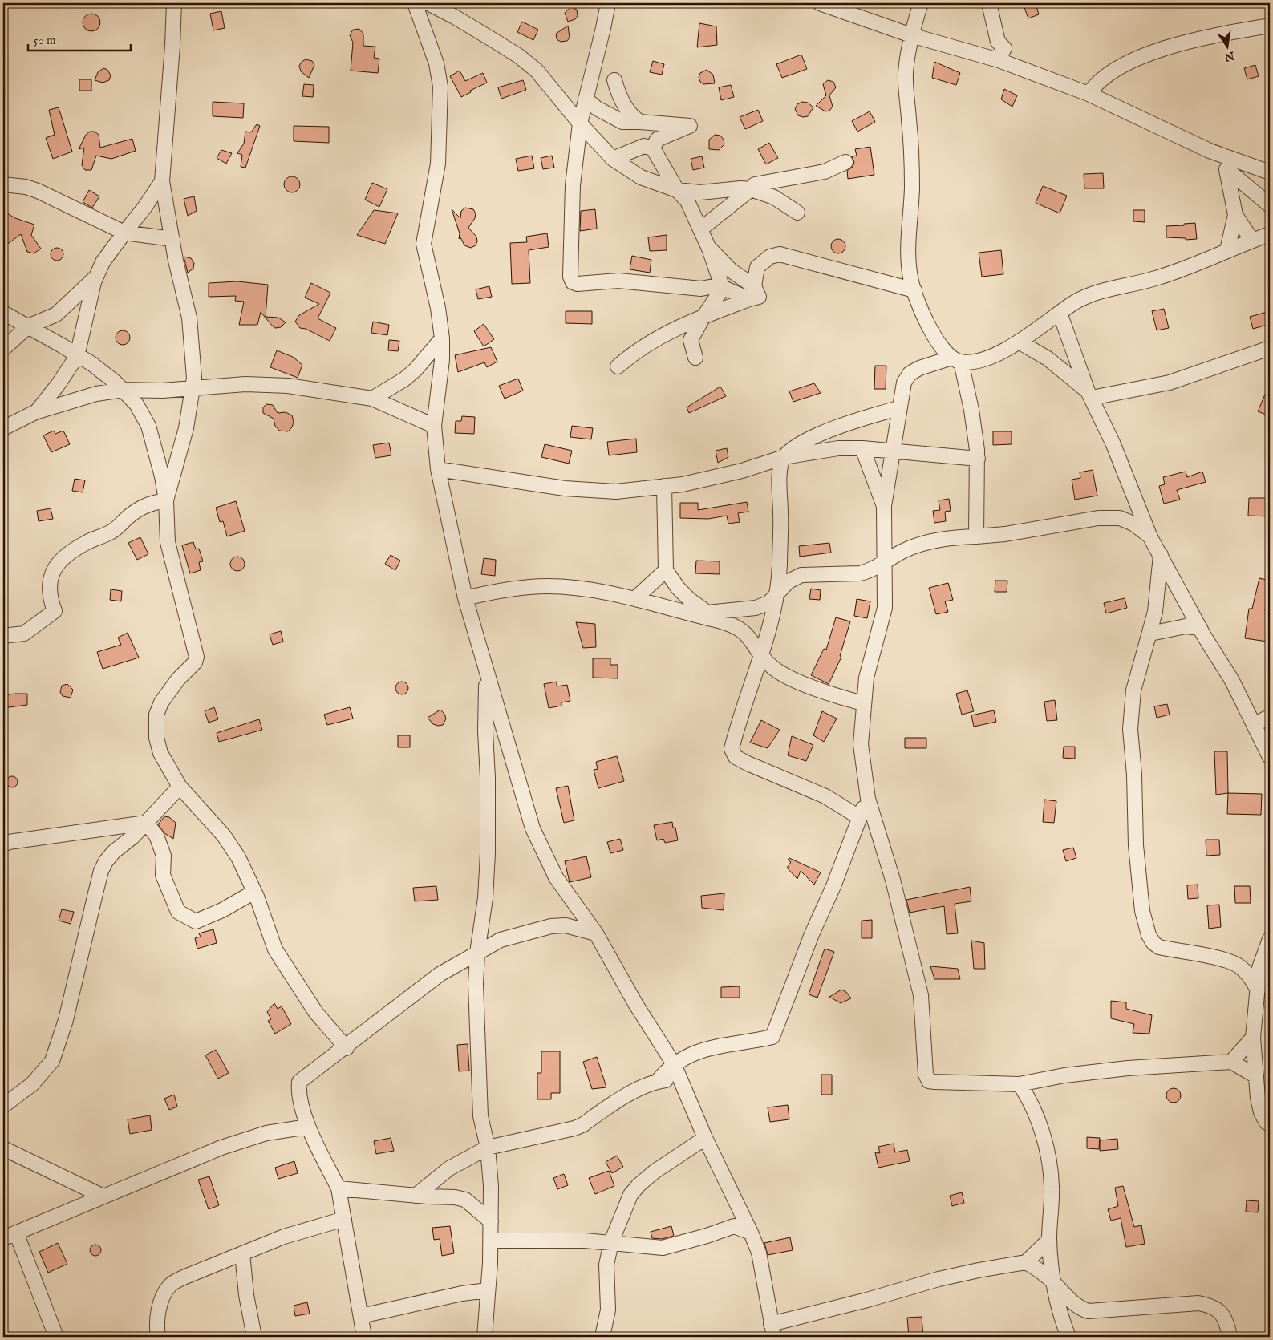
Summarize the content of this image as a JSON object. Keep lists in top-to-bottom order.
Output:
{
  "scale_bar": "50 m",
  "north": "bottom"
}
